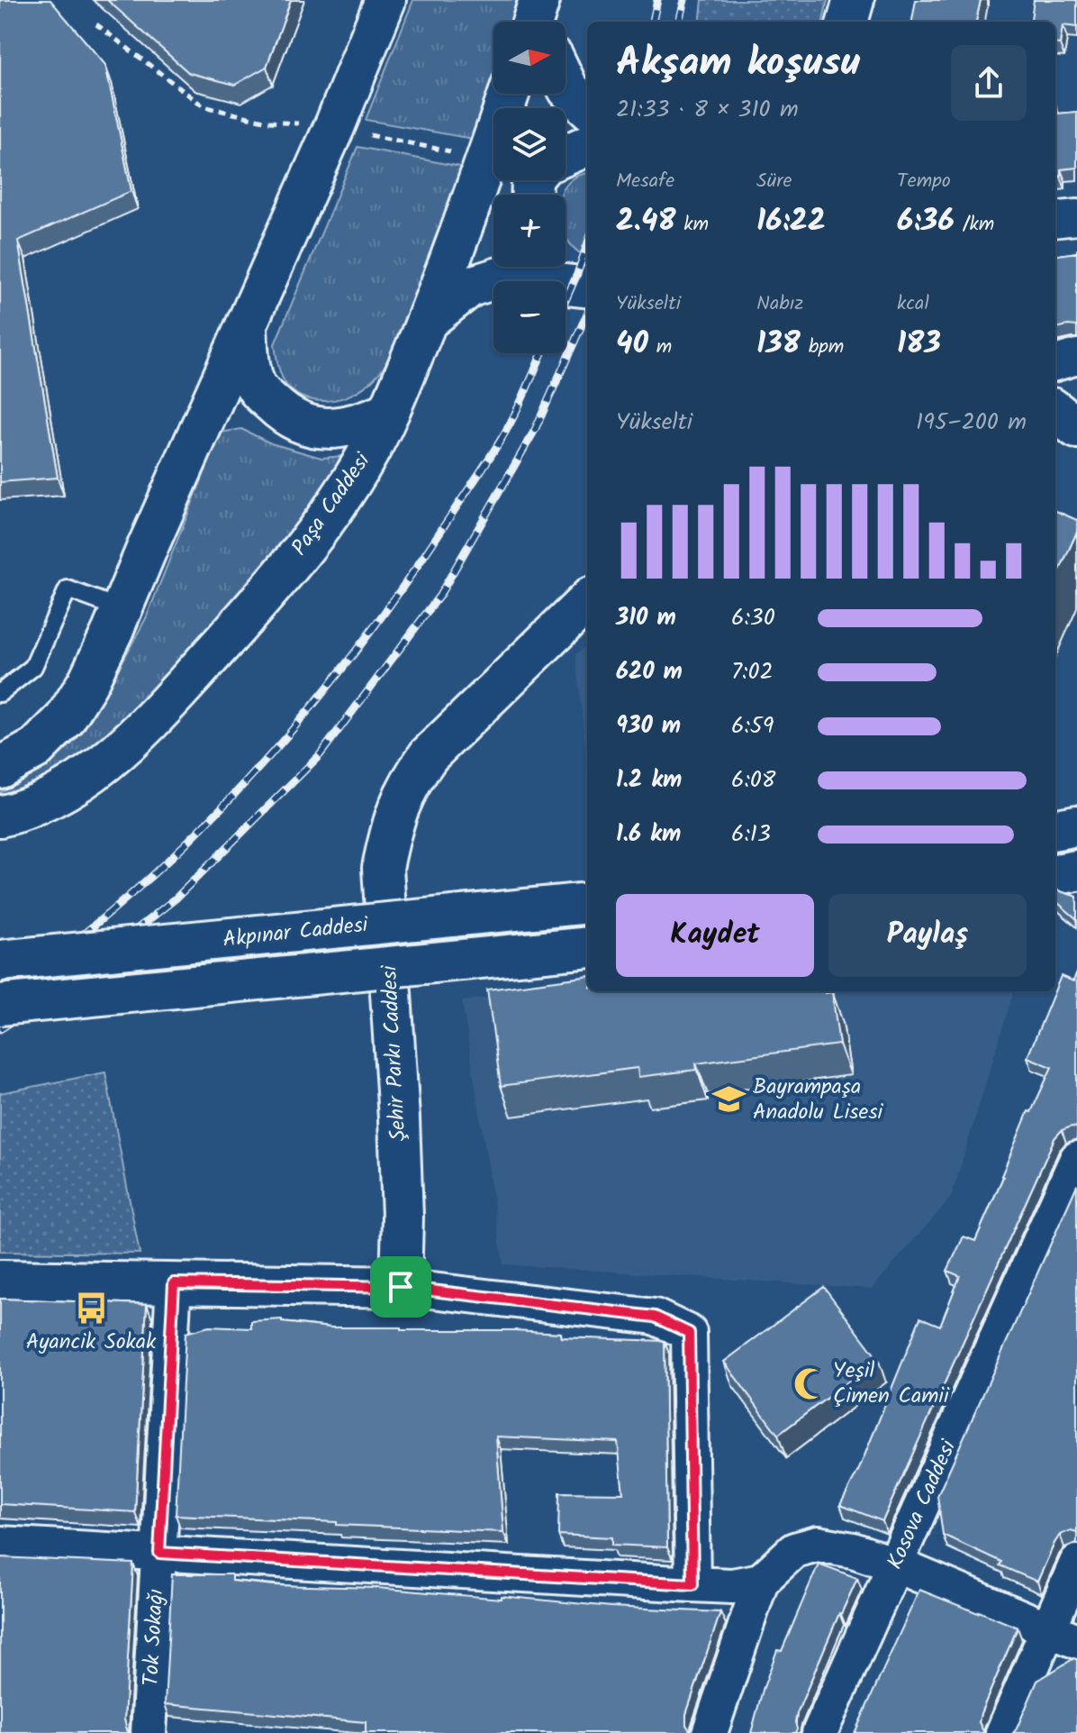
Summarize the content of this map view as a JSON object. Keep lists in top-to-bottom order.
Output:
{
  "streets": {
    "main road": ["Paşa Caddesi", "Akpınar Caddesi", "Şehir Parkı Caddesi"],
    "street": ["Kosova Caddesi", "Tok Sokağı"]
  },
  "places": {
    "school or university": ["Bayrampaşa Anadolu Lisesi"],
    "bus stop": ["Ayancik Sokak"],
    "mosque": ["Yeşil Çimen Camii"]
  },
  "north": "right",
  "page": {
    "map_buttons": ["+", "−"],
    "heading": ["Akşam koşusu", "21:33 · 8 × 310 m"],
    "stats": [
      ["Mesafe", "2.48 km"],
      ["Süre", "16:22"],
      ["Tempo", "6:36 /km"],
      ["Yükselti", "40 m"],
      ["Nabız", "138 bpm"],
      ["kcal", "183"]
    ],
    "chart": ["Yükselti", "195–200 m"],
    "list": [
      {
        "name": "310 m",
        "note": "6:30"
      },
      {
        "name": "620 m",
        "note": "7:02"
      },
      {
        "name": "930 m",
        "note": "6:59"
      },
      {
        "name": "1.2 km",
        "note": "6:08"
      },
      {
        "name": "1.6 km",
        "note": "6:13"
      }
    ],
    "buttons": ["Kaydet", "Paylaş"]
  }
}
